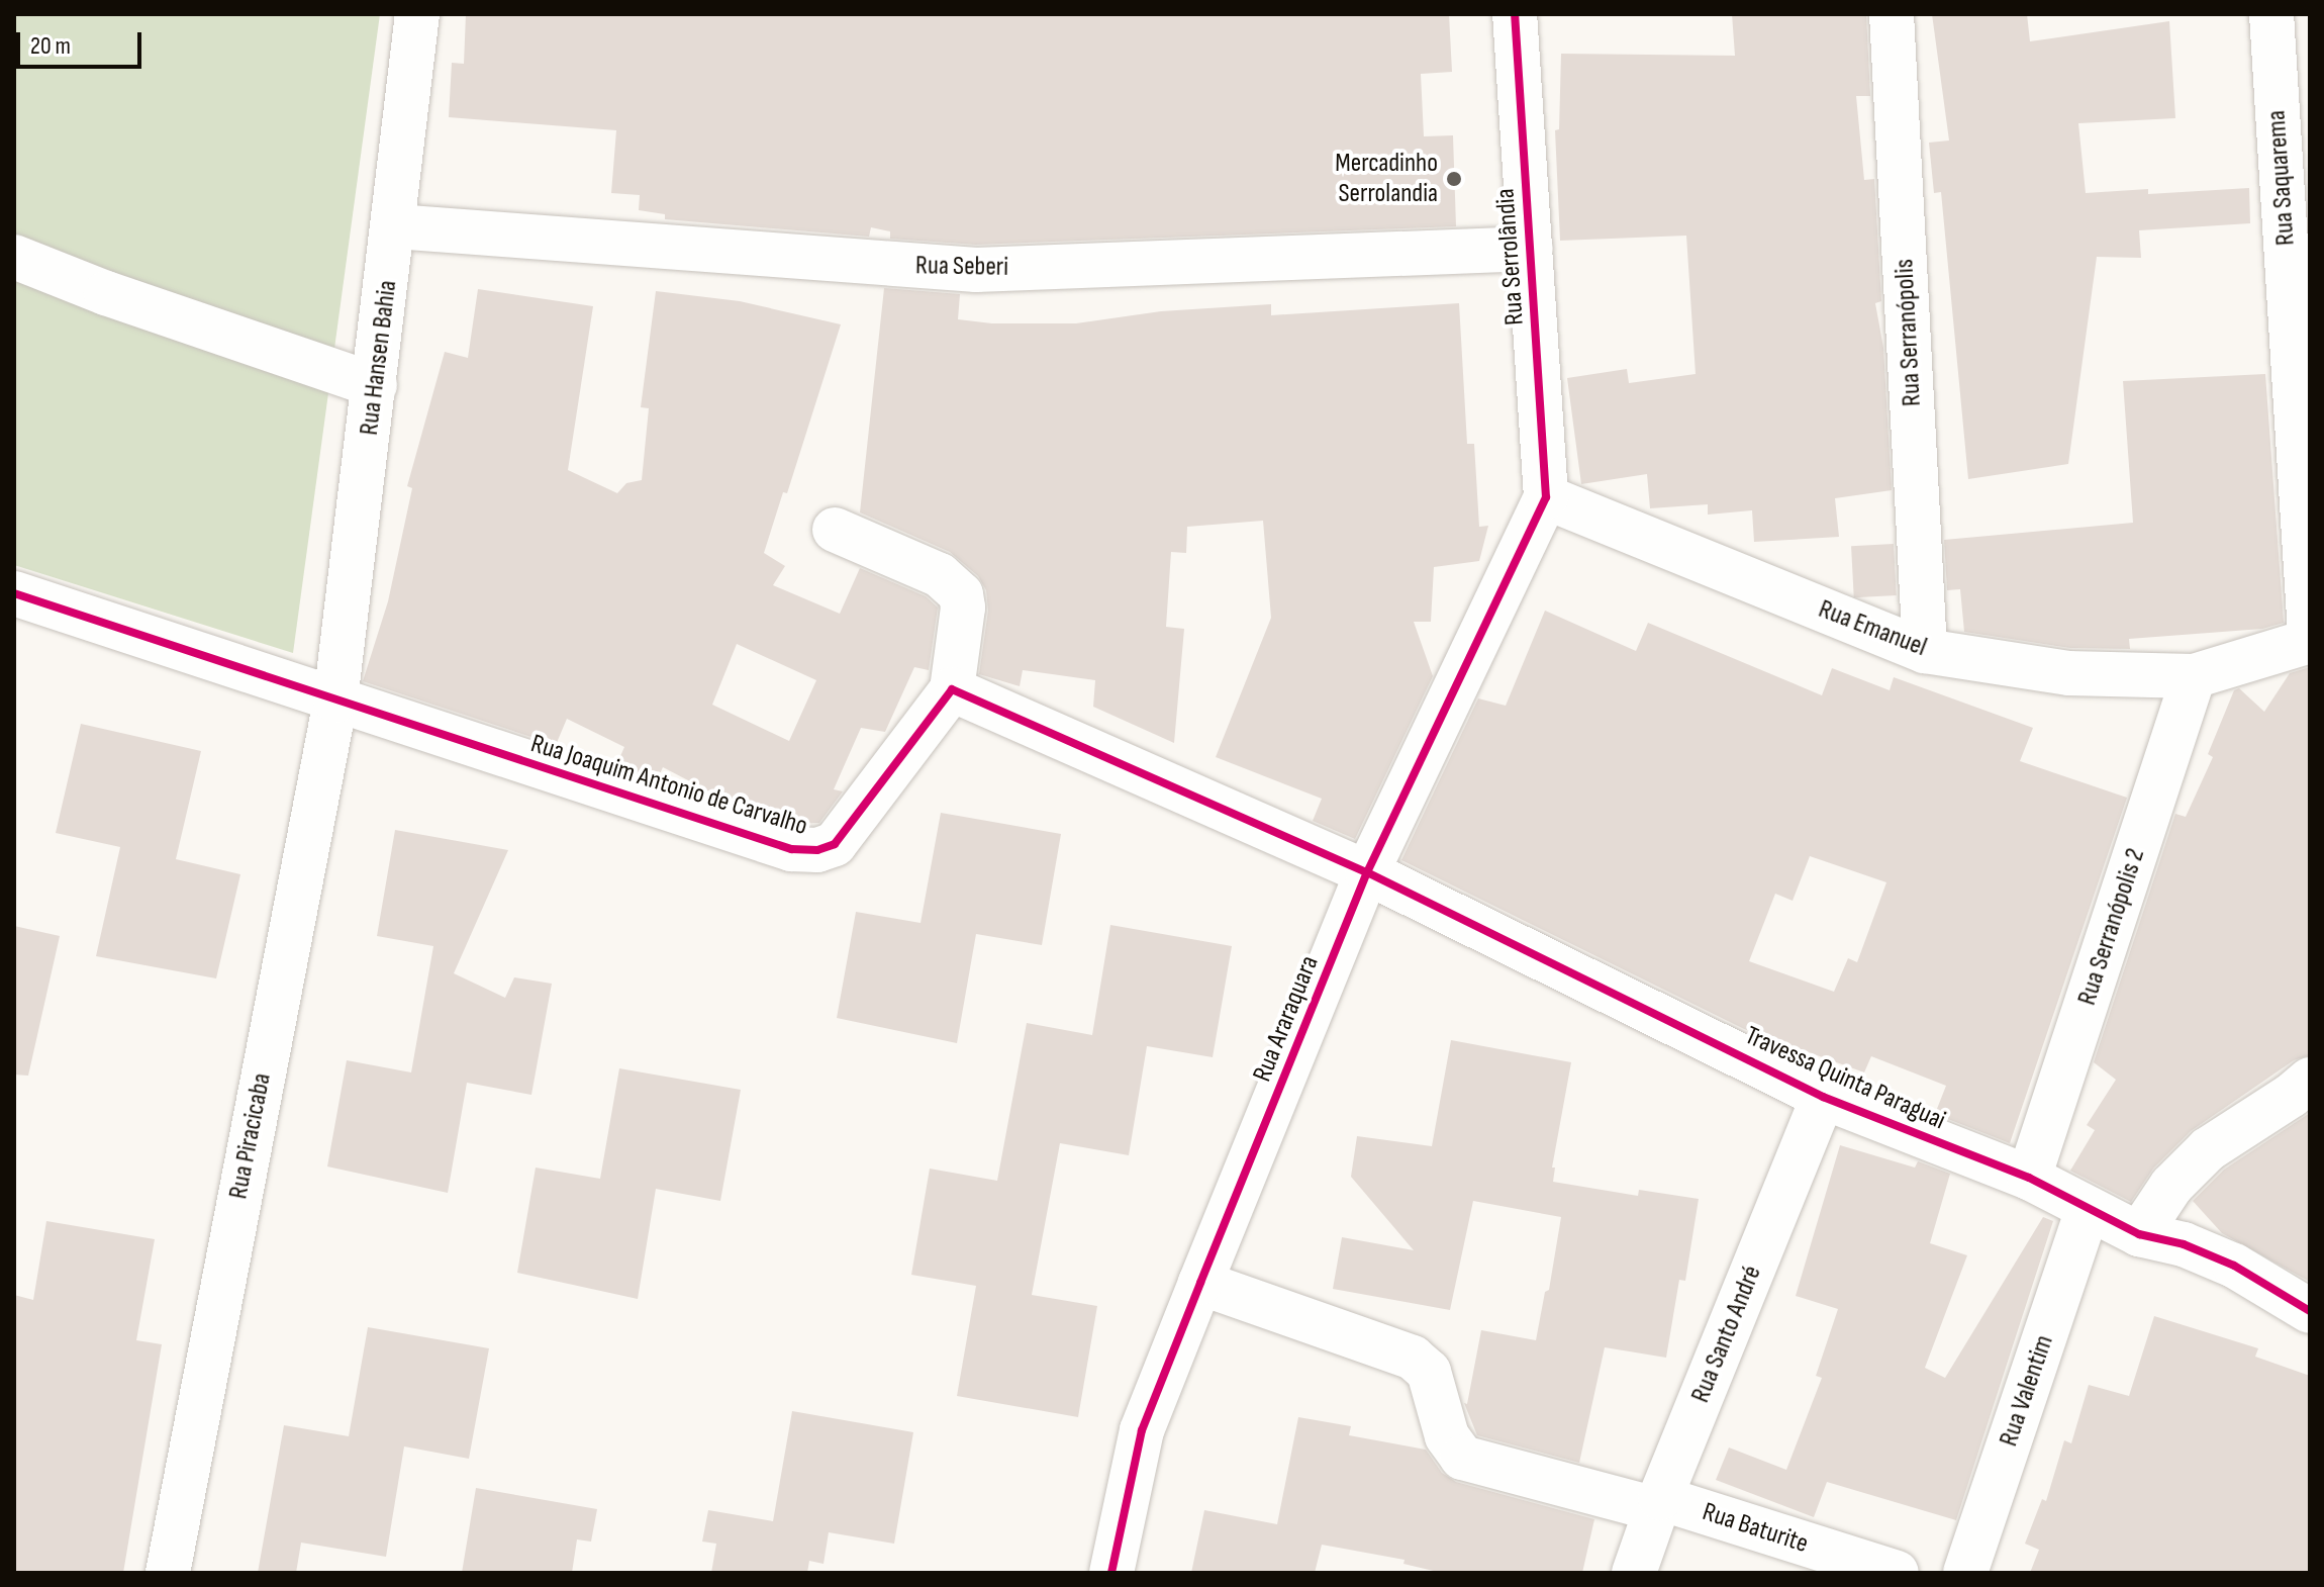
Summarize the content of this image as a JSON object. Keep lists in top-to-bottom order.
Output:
{
  "streets": {
    "street": [
      "Rua Saquarema",
      "Rua Serrolândia",
      "Rua Seberi",
      "Rua Serranópolis",
      "Rua Hansen Bahia",
      "Rua Emanuel",
      "Rua Joaquim Antonio de Carvalho",
      "Rua Serranópolis 2",
      "Rua Araraquara",
      "Travessa Quinta Paraguai",
      "Rua Piracicaba",
      "Rua Santo André",
      "Rua Valentim",
      "Rua Baturite"
    ]
  },
  "crossings": [
    ["Rua Serrolândia", "Rua Seberi"],
    ["Rua Serrolândia", "Rua Emanuel"],
    ["Rua Serrolândia", "Rua Araraquara"],
    ["Rua Seberi", "Rua Hansen Bahia"],
    ["Rua Serranópolis", "Rua Emanuel"],
    ["Rua Hansen Bahia", "Rua Joaquim Antonio de Carvalho"],
    ["Rua Hansen Bahia", "Rua Piracicaba"],
    ["Rua Emanuel", "Rua Serranópolis 2"],
    ["Rua Emanuel", "Rua Araraquara"],
    ["Rua Joaquim Antonio de Carvalho", "Rua Piracicaba"],
    ["Rua Serranópolis 2", "Travessa Quinta Paraguai"],
    ["Rua Araraquara", "Travessa Quinta Paraguai"],
    ["Rua Araraquara", "Rua Baturite"],
    ["Travessa Quinta Paraguai", "Rua Santo André"],
    ["Travessa Quinta Paraguai", "Rua Valentim"],
    ["Rua Santo André", "Rua Baturite"]
  ],
  "places": ["Mercadinho Serrolandia"],
  "scale_bar": "20 m"
}
